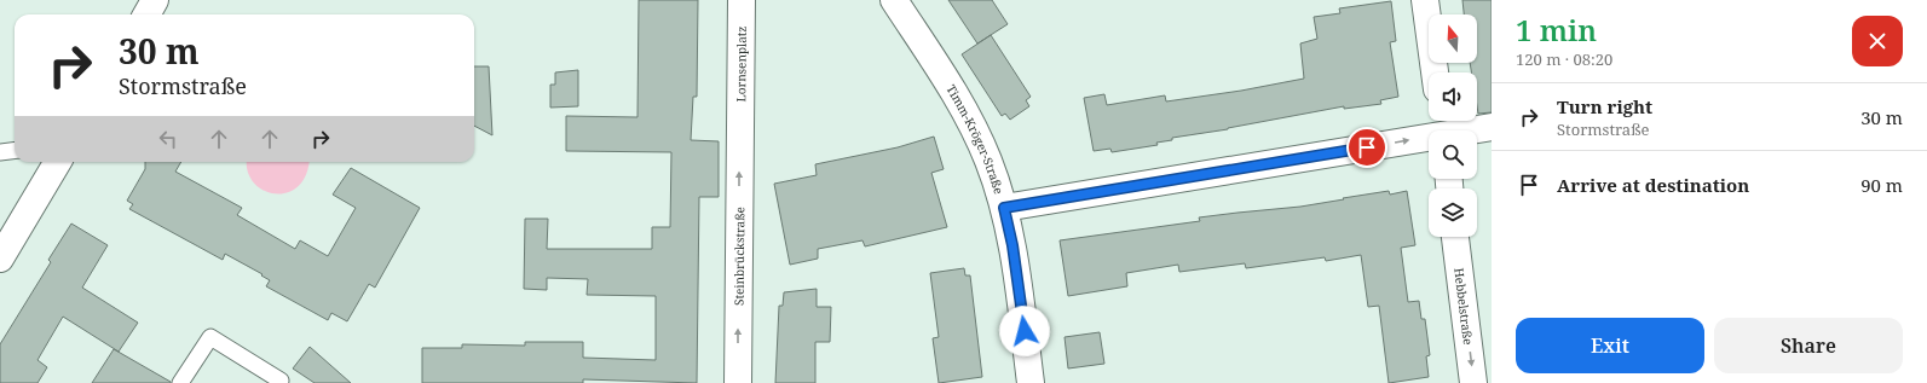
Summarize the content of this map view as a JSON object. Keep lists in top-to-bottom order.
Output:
{
  "streets": {
    "street": [
      "Lornsenplatz",
      "Timm-Kröger-Straße",
      "Steinbrückstraße",
      "Hebbelstraße"
    ]
  },
  "crossings": [
    ["Lornsenplatz", "Steinbrückstraße"]
  ],
  "one_way": ["Steinbrückstraße", "Hebbelstraße"],
  "north": "top",
  "page": {
    "heading": ["1 min", "120 m · 08:20"],
    "turn": ["30 m", "Stormstraße"],
    "list": [
      {
        "name": "Turn right",
        "note": "Stormstraße",
        "value": "30 m"
      },
      {
        "name": "Arrive at destination",
        "value": "90 m"
      }
    ],
    "buttons": ["Exit", "Share"]
  }
}
